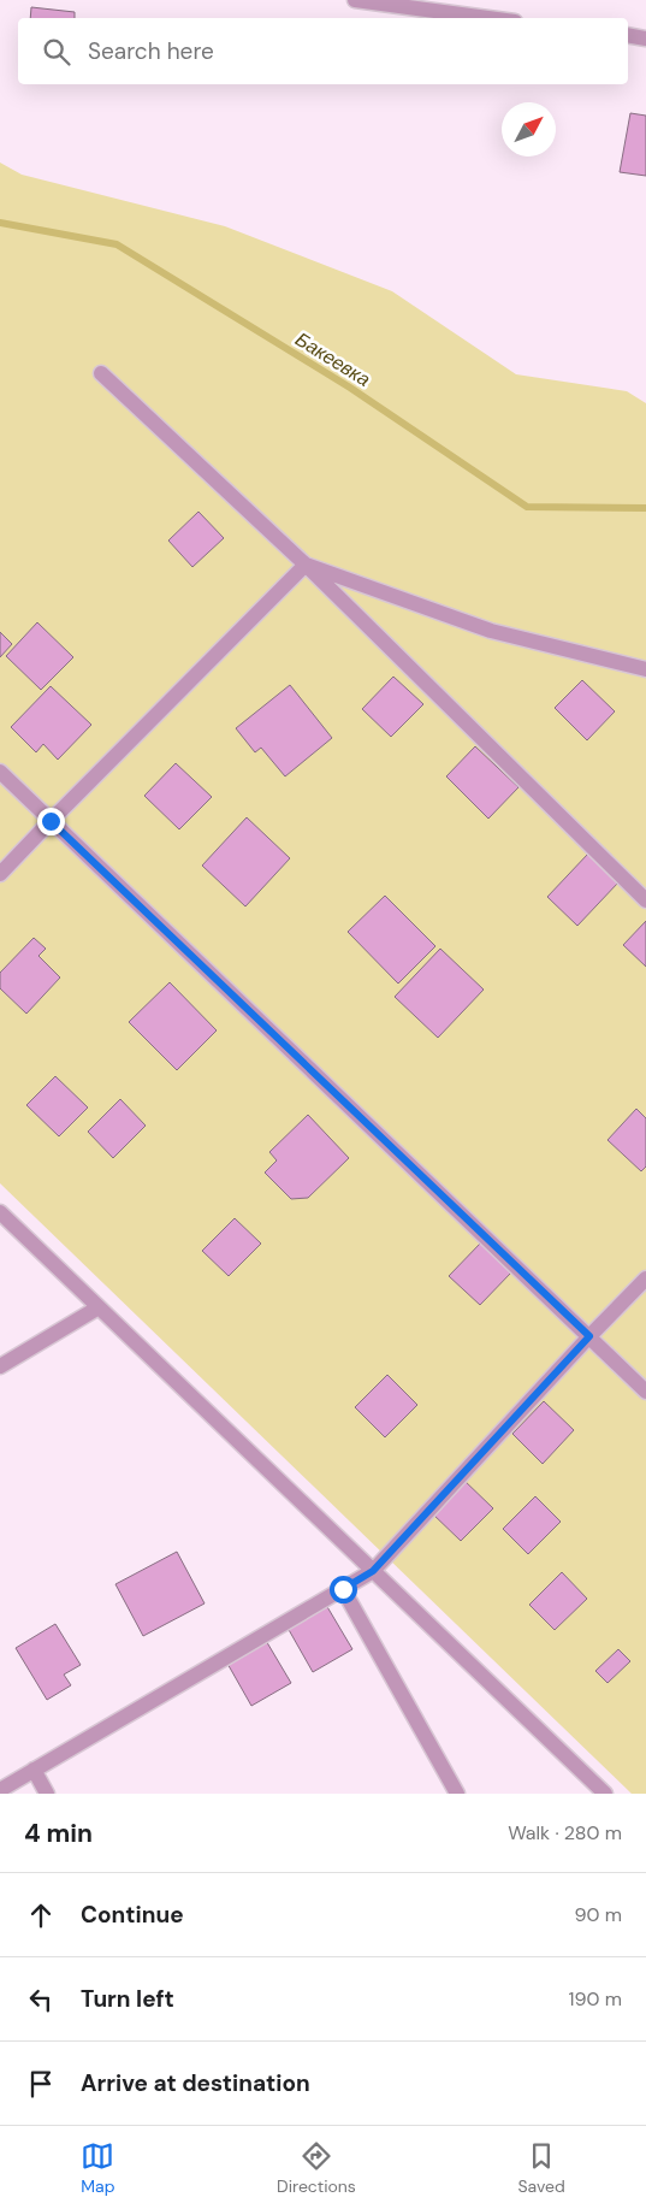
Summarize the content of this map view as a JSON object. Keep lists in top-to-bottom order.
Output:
{
  "water": ["Бакеевка"],
  "north": "top right",
  "page": {
    "search": "Search here",
    "heading": ["4 min", "Walk · 280 m"],
    "list": [
      ["Continue", "90 m"],
      ["Turn left", "190 m"],
      "Arrive at destination"
    ],
    "nav": ["Map", "Directions", "Saved"]
  }
}
